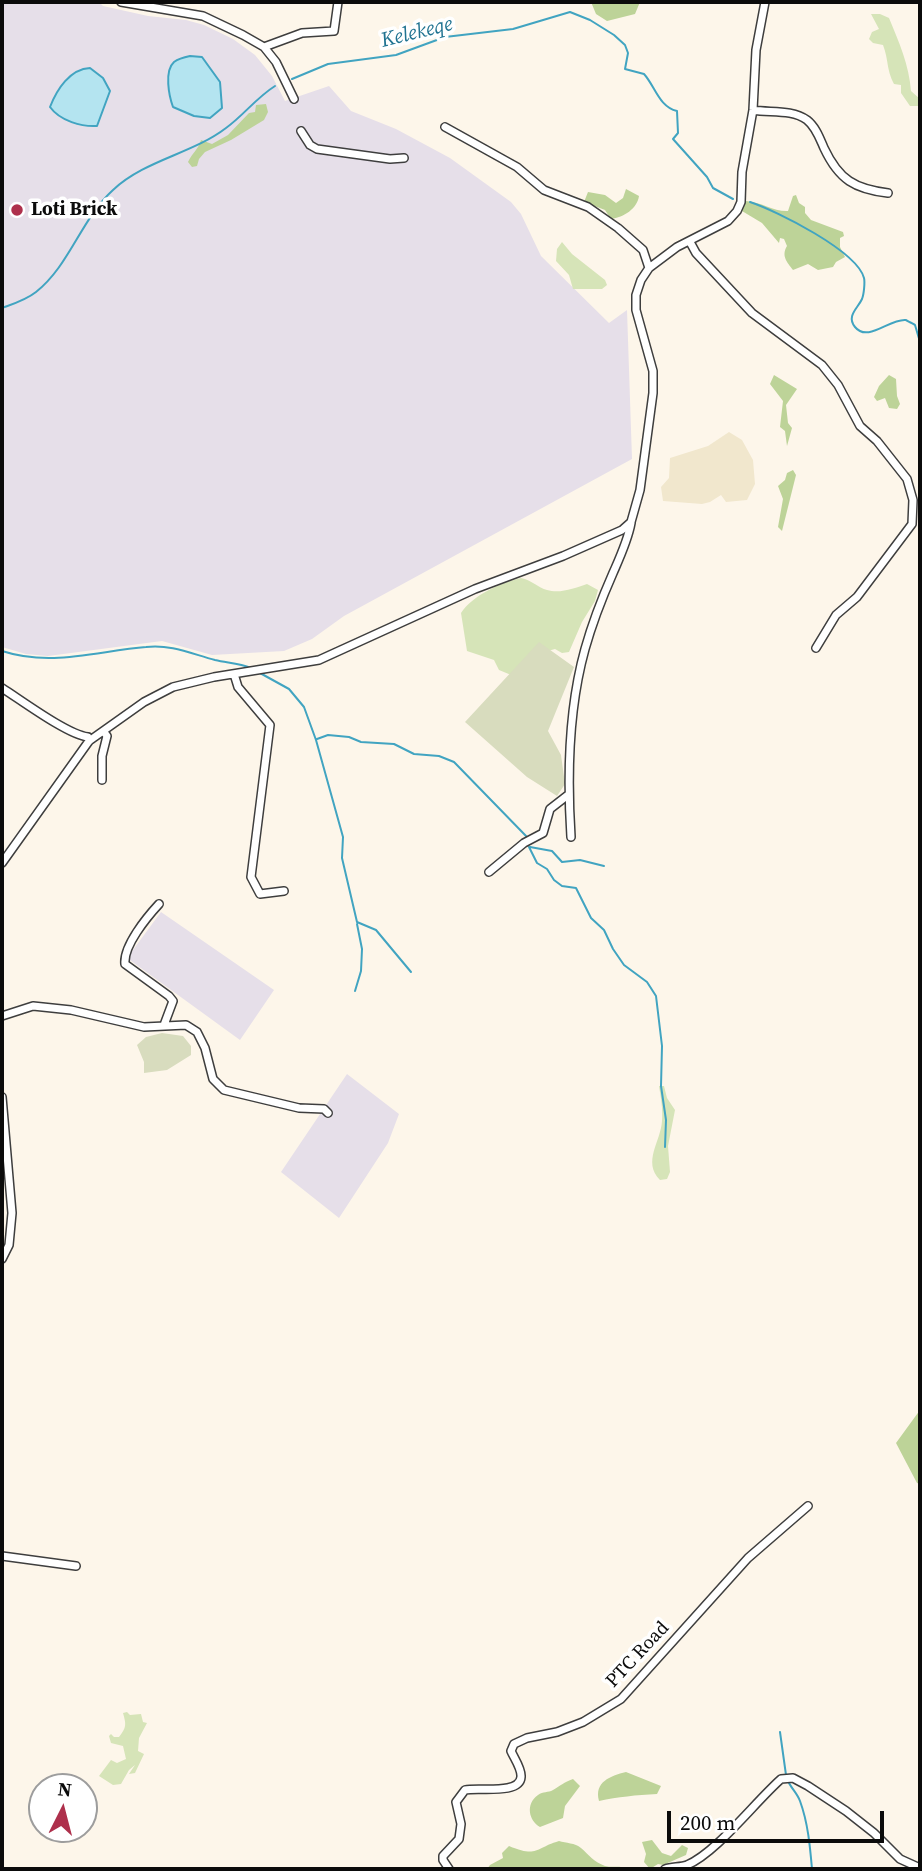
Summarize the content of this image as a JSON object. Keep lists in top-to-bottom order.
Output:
{
  "streets": {
    "street": ["PTC Road"]
  },
  "water": ["Kelekeqe"],
  "places": ["Loti Brick"],
  "scale_bar": "200 m",
  "north": "top"
}
